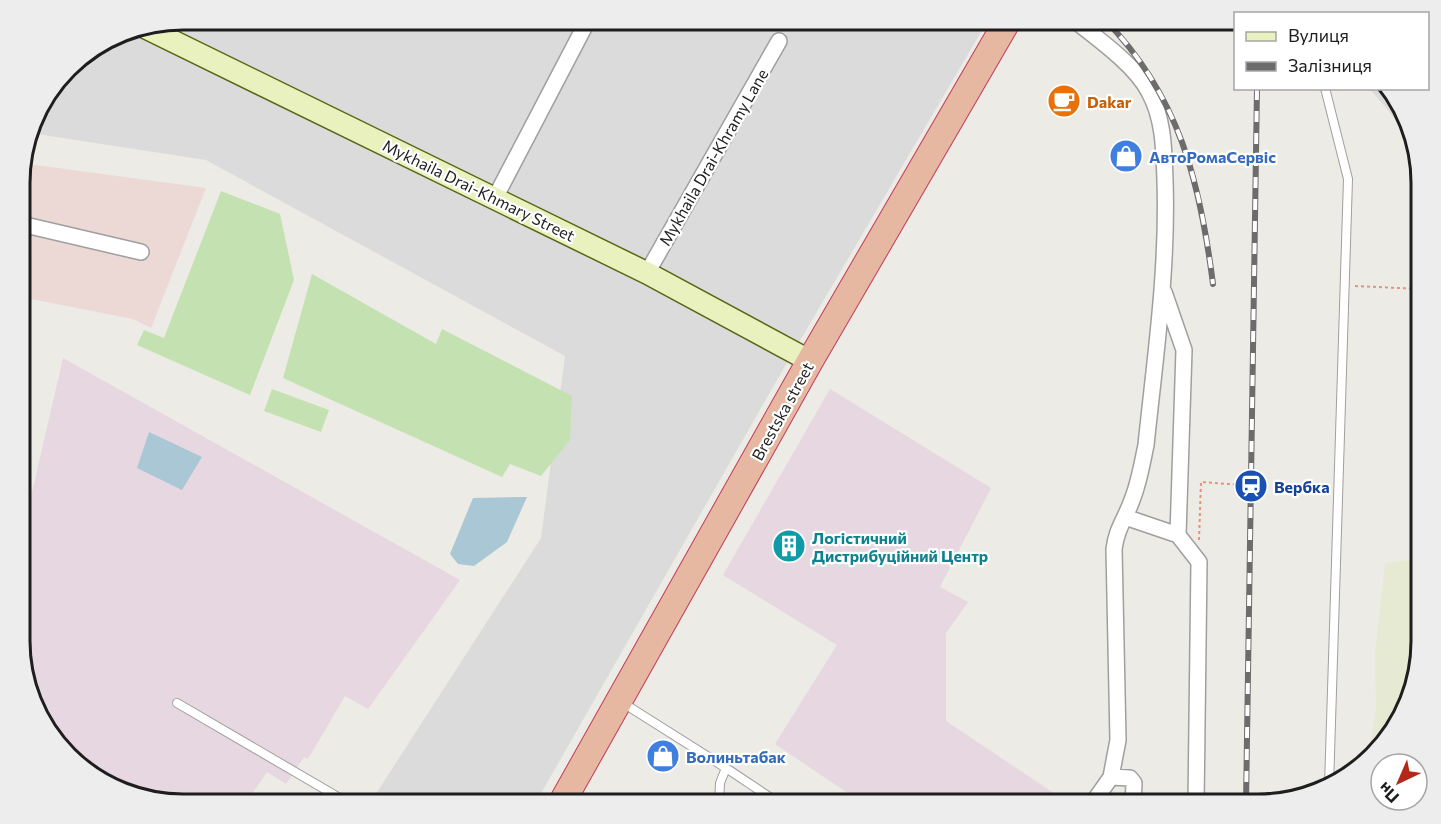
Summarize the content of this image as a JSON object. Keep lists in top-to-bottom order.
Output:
{
  "streets": {
    "highway": ["Brestska street"],
    "main road": ["Mykhaila Drai-Khmary Street"],
    "street": ["Mykhaila Drai-Khramy Lane"]
  },
  "crossings": [
    ["Mykhaila Drai-Khramy Lane", "Mykhaila Drai-Khmary Street"],
    ["Mykhaila Drai-Khmary Street", "Brestska street"]
  ],
  "places": {
    "cafe": ["Dakar"],
    "shop": ["АвтоРомаСервіс", "Волиньтабак"],
    "station": ["Вербка"],
    "building": ["Логістичний Дистрибуційний Центр"]
  },
  "legend": ["Вулиця", "Залізниця"],
  "north": "bottom left"
}
